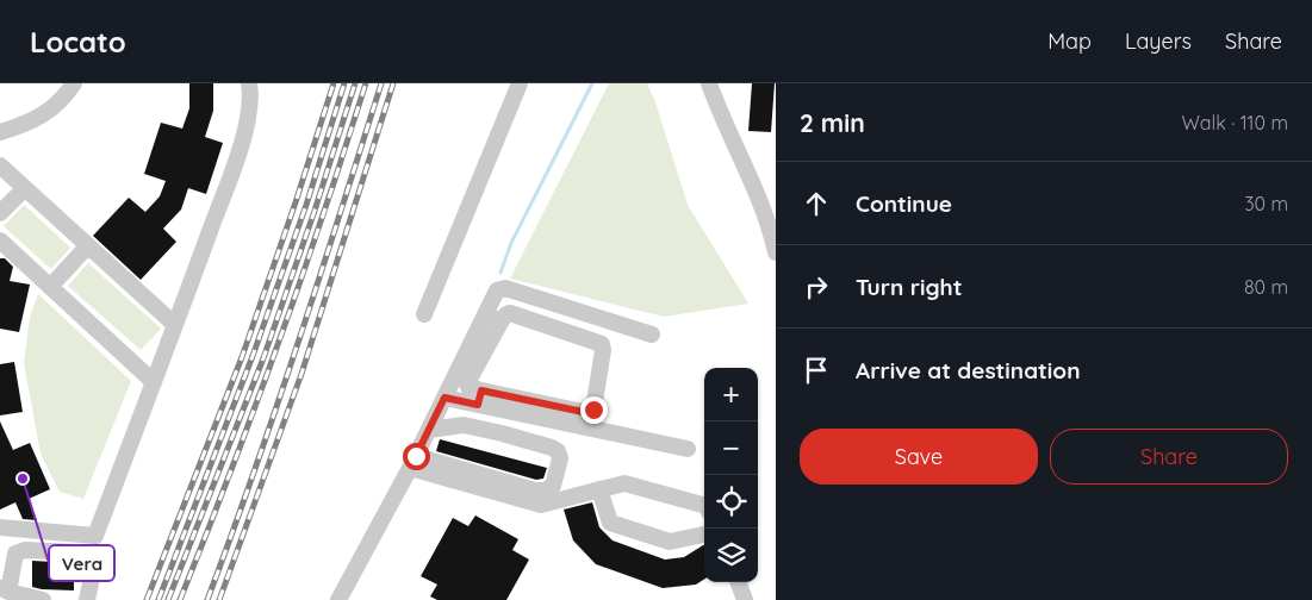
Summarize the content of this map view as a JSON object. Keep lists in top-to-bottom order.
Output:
{
  "places": ["Vera"],
  "page": {
    "header": "Locato",
    "nav": ["Map", "Layers", "Share"],
    "heading": ["2 min", "Walk · 110 m"],
    "list": [
      ["Continue", "30 m"],
      ["Turn right", "80 m"],
      "Arrive at destination"
    ],
    "map_buttons": ["+", "−"],
    "buttons": ["Save", "Share"]
  }
}
